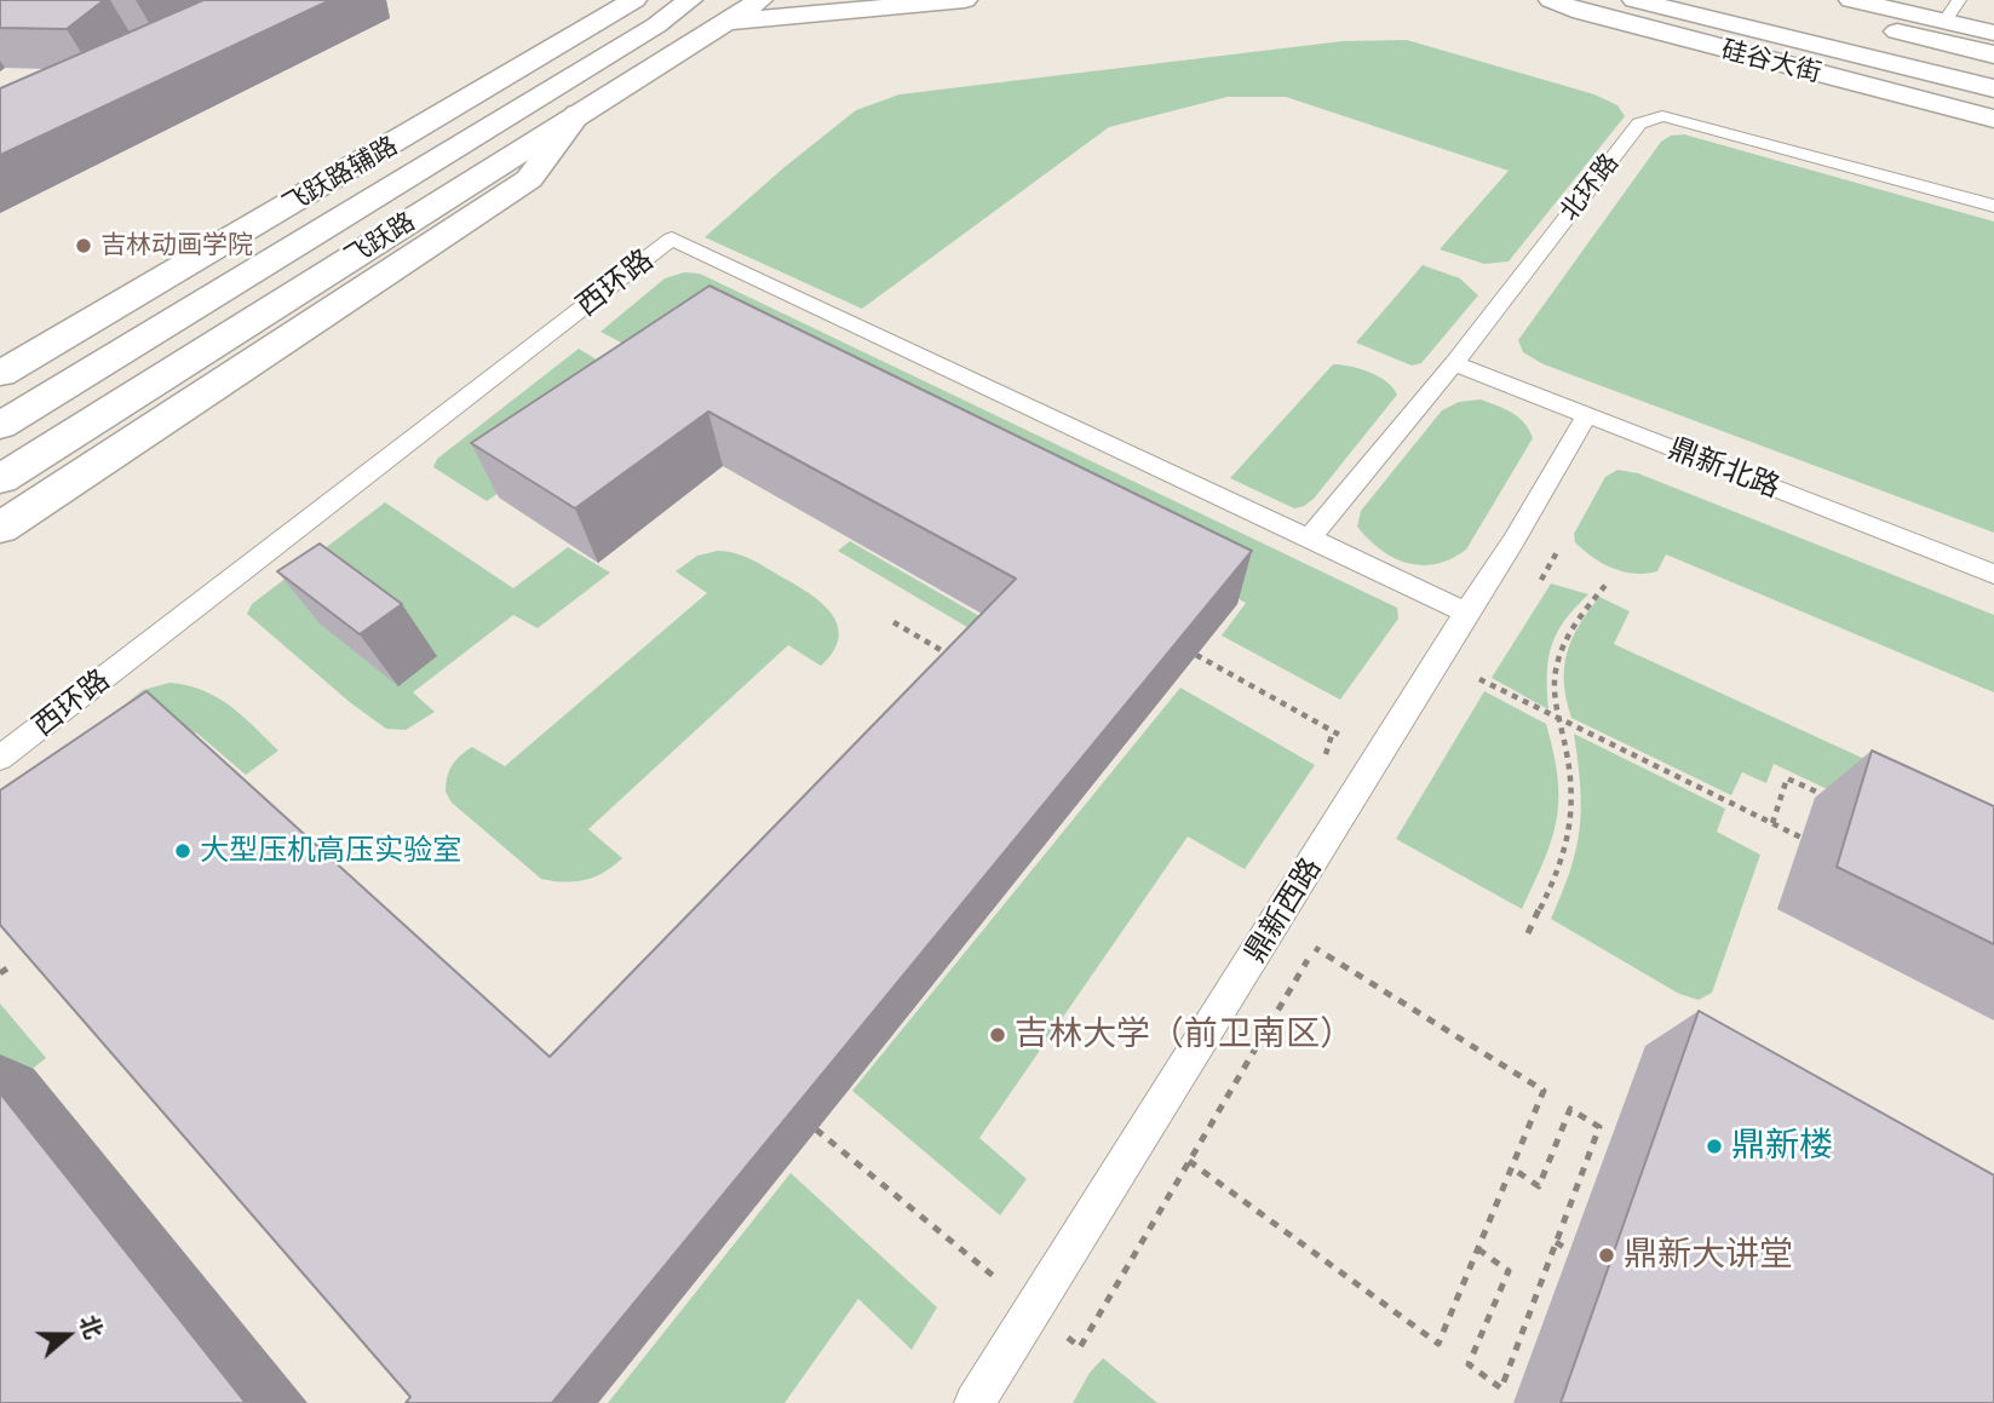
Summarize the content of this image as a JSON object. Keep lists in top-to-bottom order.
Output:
{
  "streets": {
    "main road": ["硅谷大街", "飞跃路辅路", "飞跃路"],
    "lane": [
      "北环路",
      "西环路",
      "鼎新北路",
      "鼎新西路"
    ]
  },
  "crossings": [
    ["北环路", "西环路"],
    ["北环路", "鼎新北路"],
    ["鼎新北路", "鼎新西路"]
  ],
  "places": [
    "吉林动画学院",
    "大型压机高压实验室",
    "吉林大学（前卫南区）",
    "鼎新楼",
    "鼎新大讲堂"
  ],
  "north": "right"
}
